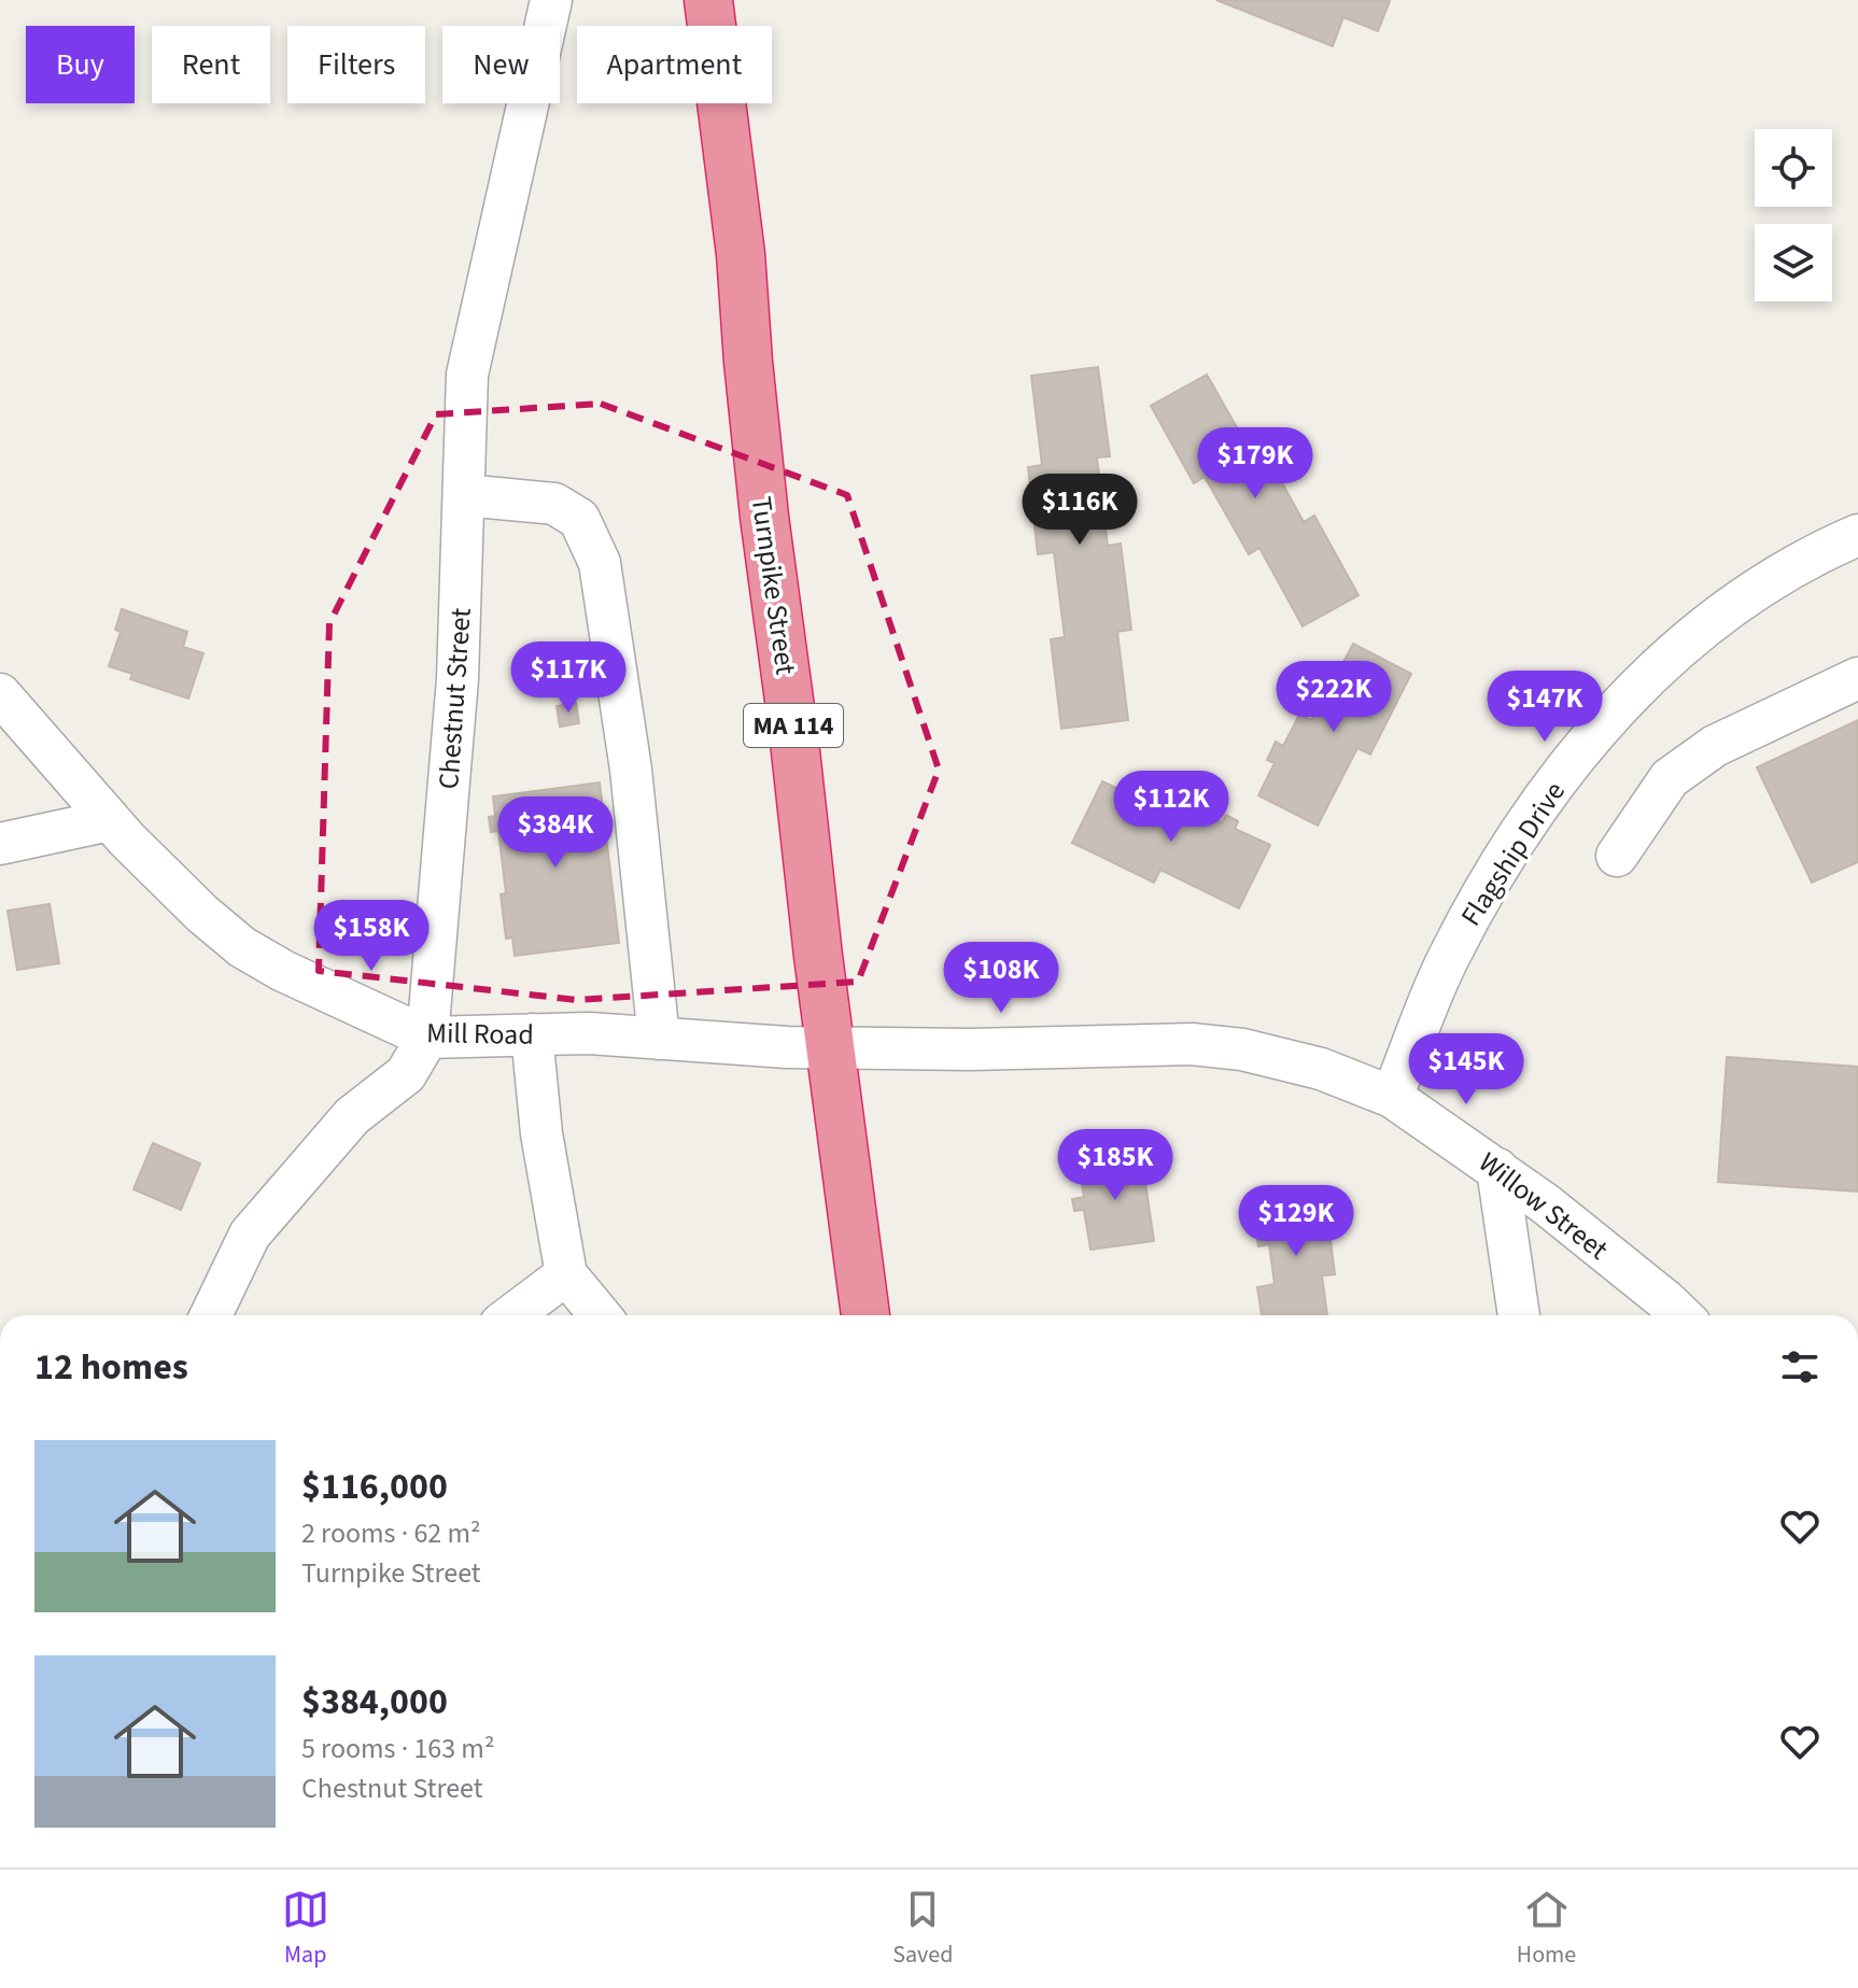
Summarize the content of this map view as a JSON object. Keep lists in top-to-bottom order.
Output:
{
  "streets": {
    "highway": ["Turnpike Street", "MA 114"],
    "street": [
      "Chestnut Street",
      "Flagship Drive",
      "Mill Road",
      "Willow Street"
    ]
  },
  "crossings": [
    ["Turnpike Street", "Mill Road"],
    ["Turnpike Street", "Willow Street"],
    ["Chestnut Street", "Mill Road"],
    ["Flagship Drive", "Willow Street"],
    ["Mill Road", "Willow Street"]
  ],
  "page": {
    "chip": [
      "Buy",
      "Rent",
      "Filters",
      "New",
      "Apartment"
    ],
    "price": [
      "$179K",
      "$116K",
      "$117K",
      "$222K",
      "$147K",
      "$112K",
      "$384K",
      "$158K",
      "$108K",
      "$145K",
      "$185K",
      "$129K"
    ],
    "heading": "12 homes",
    "list": [
      {
        "name": "$116,000",
        "note": "2 rooms · 62 m² · Turnpike Street"
      },
      {
        "name": "$384,000",
        "note": "5 rooms · 163 m² · Chestnut Street"
      }
    ],
    "tabs": ["Map", "Saved", "Home"]
  }
}
